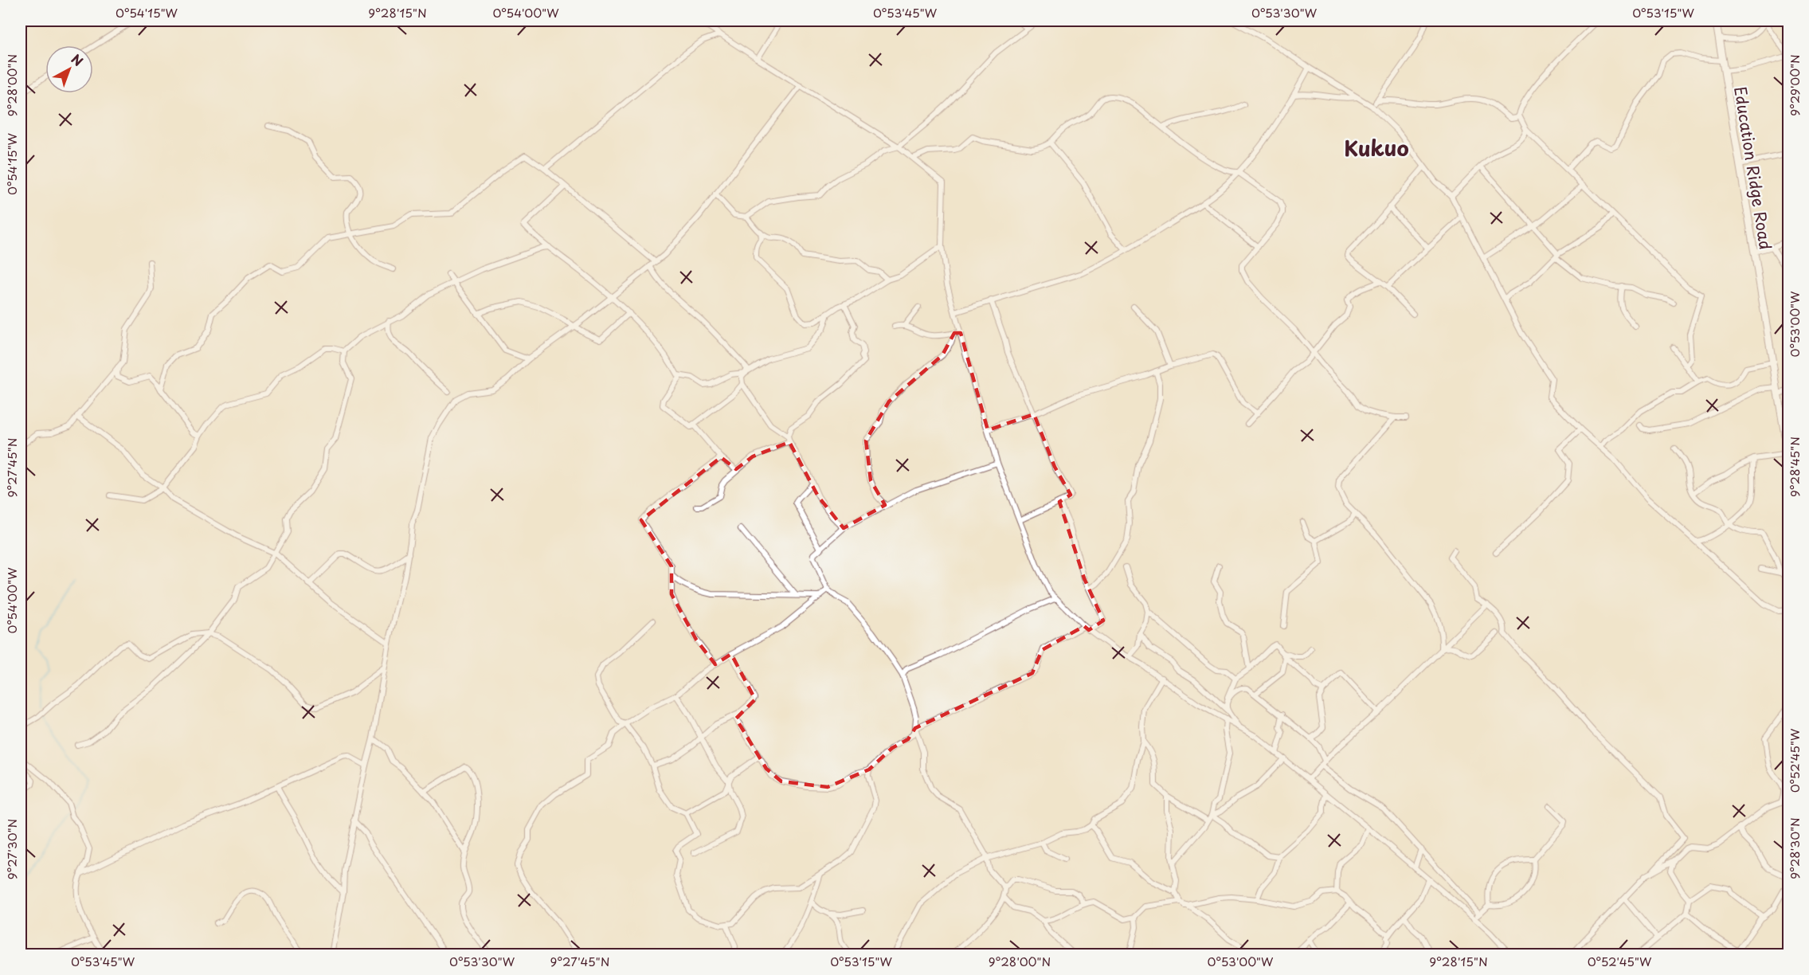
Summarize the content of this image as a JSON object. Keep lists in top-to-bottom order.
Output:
{
  "streets": {
    "main road": ["Education Ridge Road"]
  },
  "districts": ["Kukuo"],
  "north": "top right",
  "coordinates": [
    "0°54'15\"W",
    "9°28'15\"N",
    "0°54'00\"W",
    "0°53'45\"W",
    "0°53'30\"W",
    "0°53'15\"W",
    "9°29'00\"N",
    "9°28'00\"N",
    "0°53'00\"W",
    "9°28'45\"N",
    "9°27'45\"N",
    "0°52'45\"W",
    "9°28'30\"N",
    "9°27'30\"N"
  ]
}
